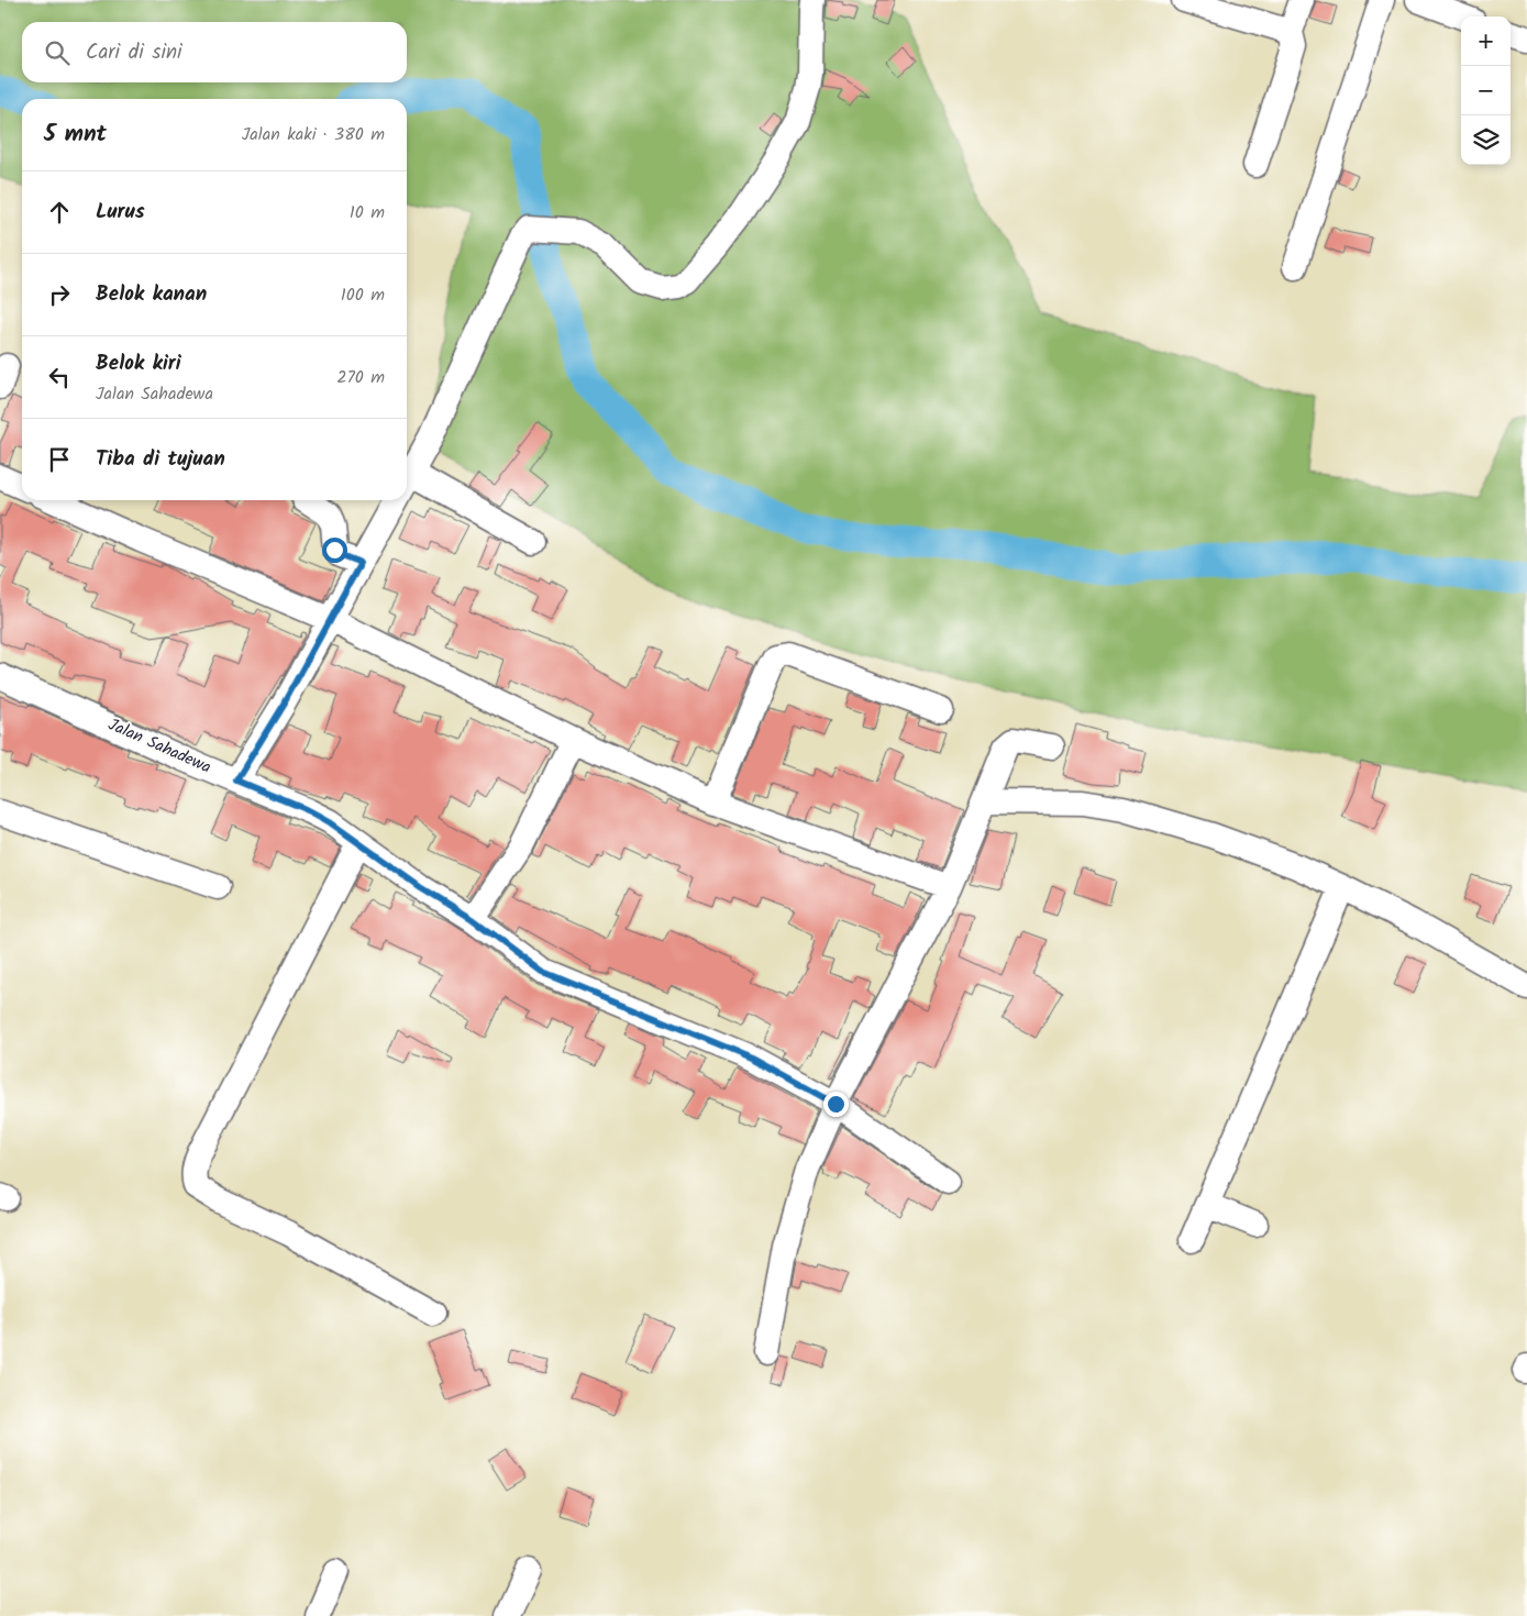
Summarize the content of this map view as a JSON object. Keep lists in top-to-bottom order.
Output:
{
  "streets": {
    "street": ["Jalan Sahadewa"]
  },
  "page": {
    "map_buttons": ["+", "−"],
    "search": "Cari di sini",
    "heading": ["5 mnt", "Jalan kaki · 380 m"],
    "list": [
      ["Lurus", "10 m"],
      ["Belok kanan", "100 m"],
      ["Belok kiri", "Jalan Sahadewa", "270 m"],
      "Tiba di tujuan"
    ]
  }
}
